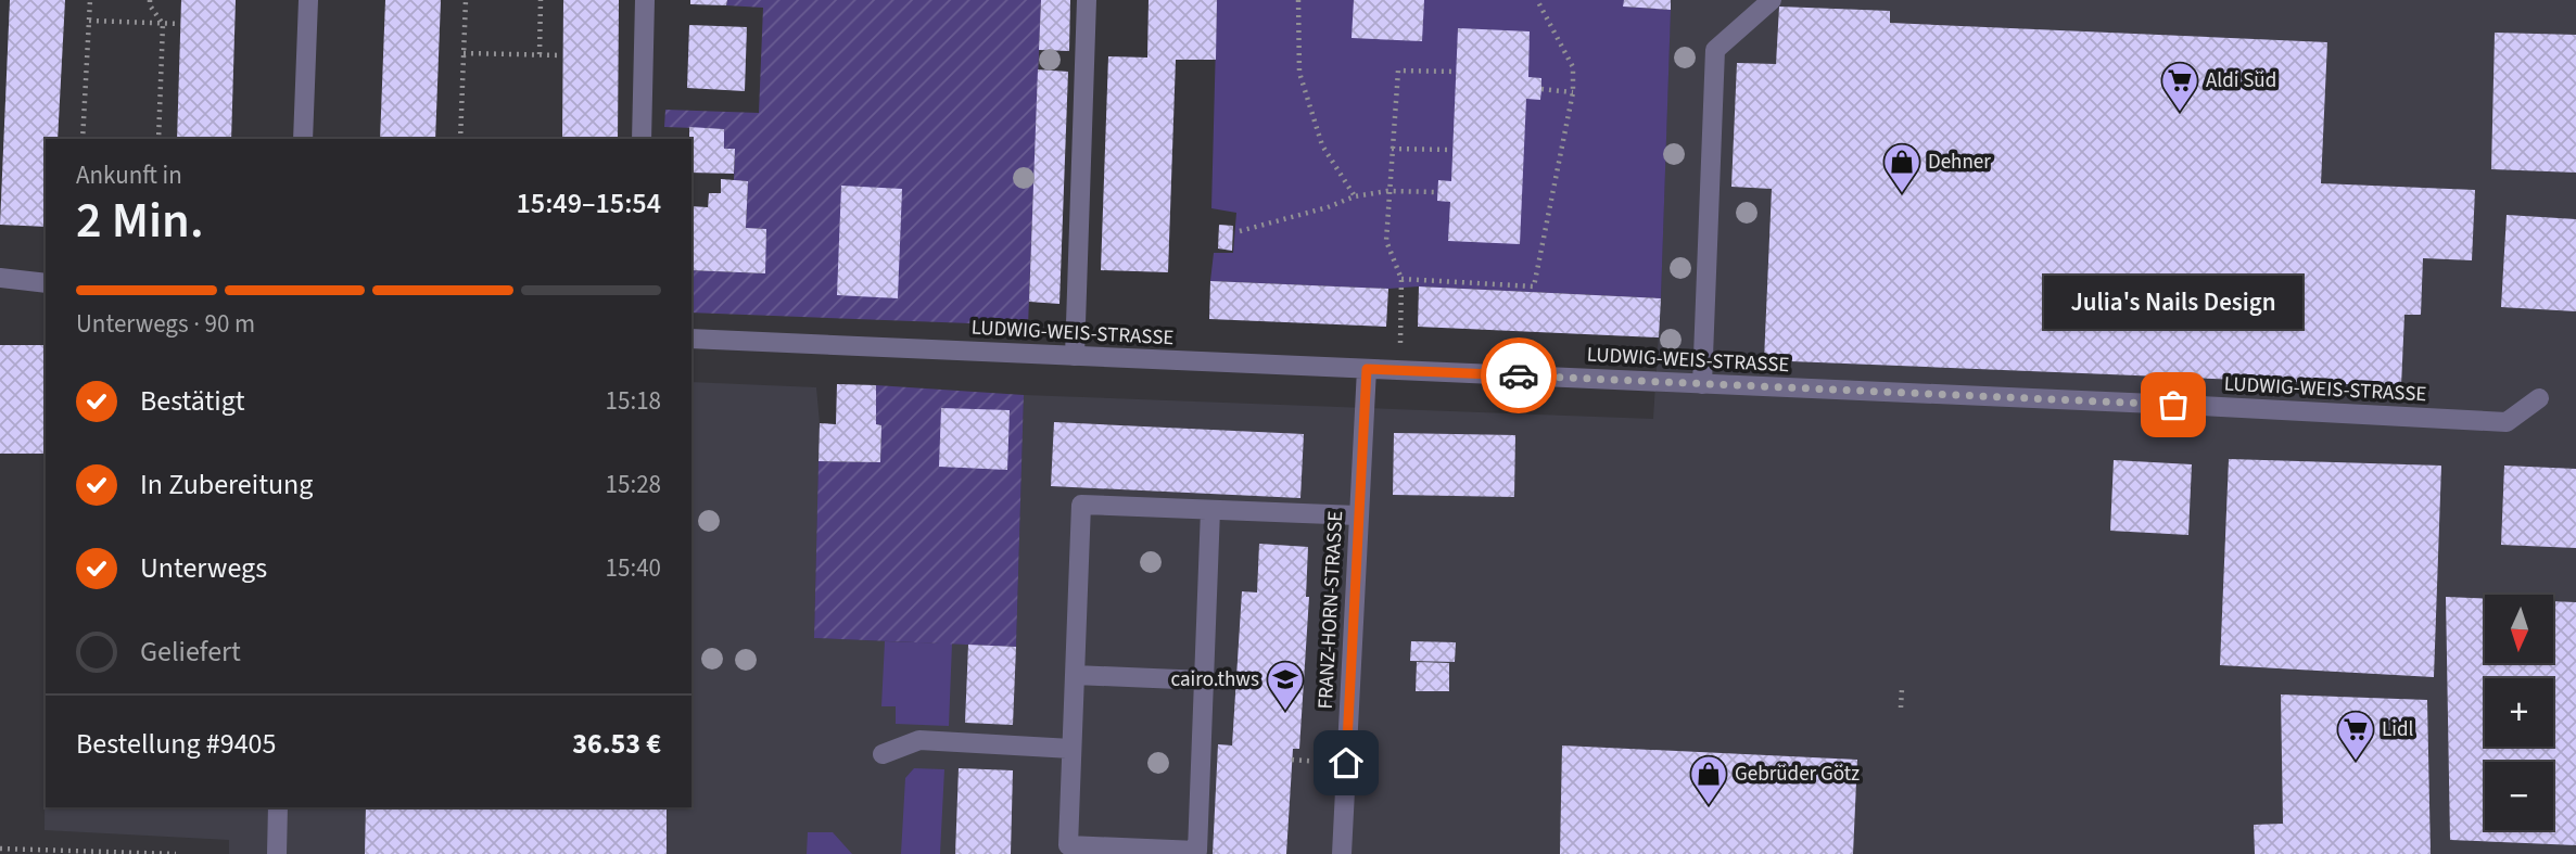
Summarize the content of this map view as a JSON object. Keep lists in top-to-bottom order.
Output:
{
  "streets": {
    "street": ["LUDWIG-WEIS-STRASSE", "FRANZ-HORN-STRASSE"]
  },
  "crossings": [
    ["LUDWIG-WEIS-STRASSE", "FRANZ-HORN-STRASSE"]
  ],
  "places": {
    "supermarket": ["Aldi Süd", "Lidl"],
    "shop": ["Dehner", "Gebrüder Götz"],
    "other": ["Julia's Nails Design"],
    "school or university": ["cairo.thws"]
  },
  "north": "bottom",
  "page": {
    "heading": ["2 Min.", "Ankunft in", "15:49–15:54"],
    "panel": ["Bestellung #9405", "36.53 €"],
    "bar": "Unterwegs · 90 m",
    "bubble": "Julia's Nails Design",
    "list": [
      ["Bestätigt", "15:18"],
      ["In Zubereitung", "15:28"],
      ["Unterwegs", "15:40"],
      "Geliefert"
    ],
    "map_buttons": ["+", "−"]
  }
}
